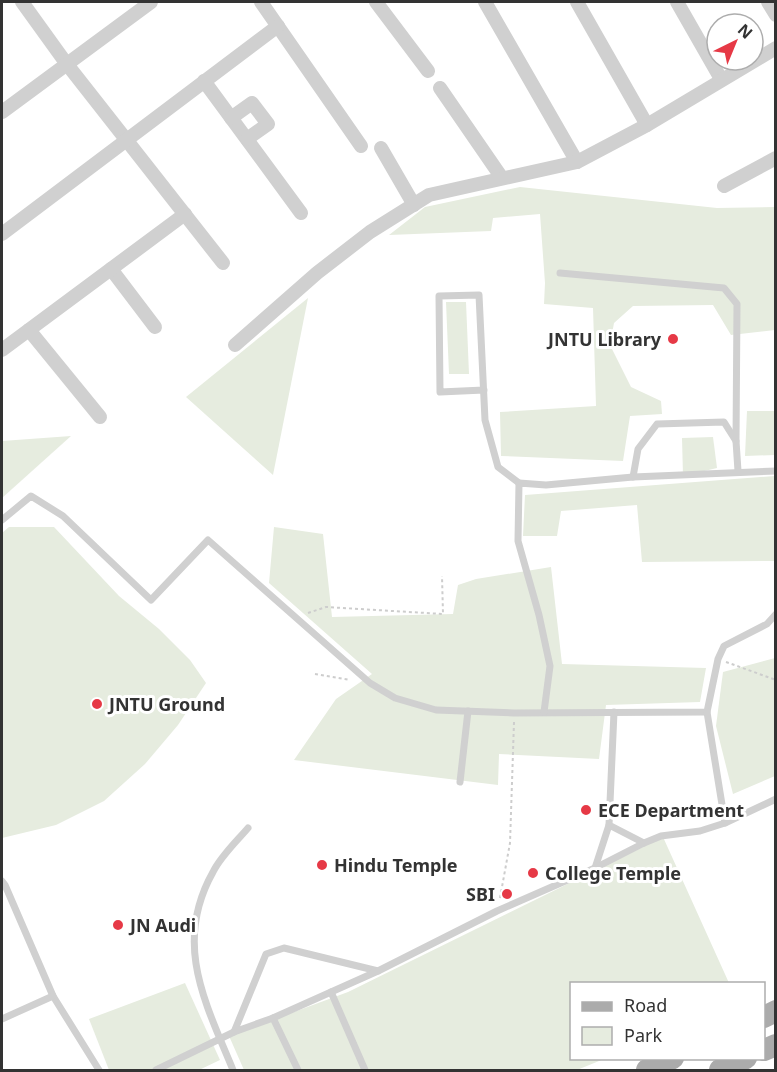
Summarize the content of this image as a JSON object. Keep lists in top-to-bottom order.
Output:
{
  "places": [
    "JNTU Library",
    "JNTU Ground",
    "ECE Department",
    "Hindu Temple",
    "College Temple",
    "SBI",
    "JN Audi"
  ],
  "legend": ["Road", "Park"],
  "north": "top right"
}
